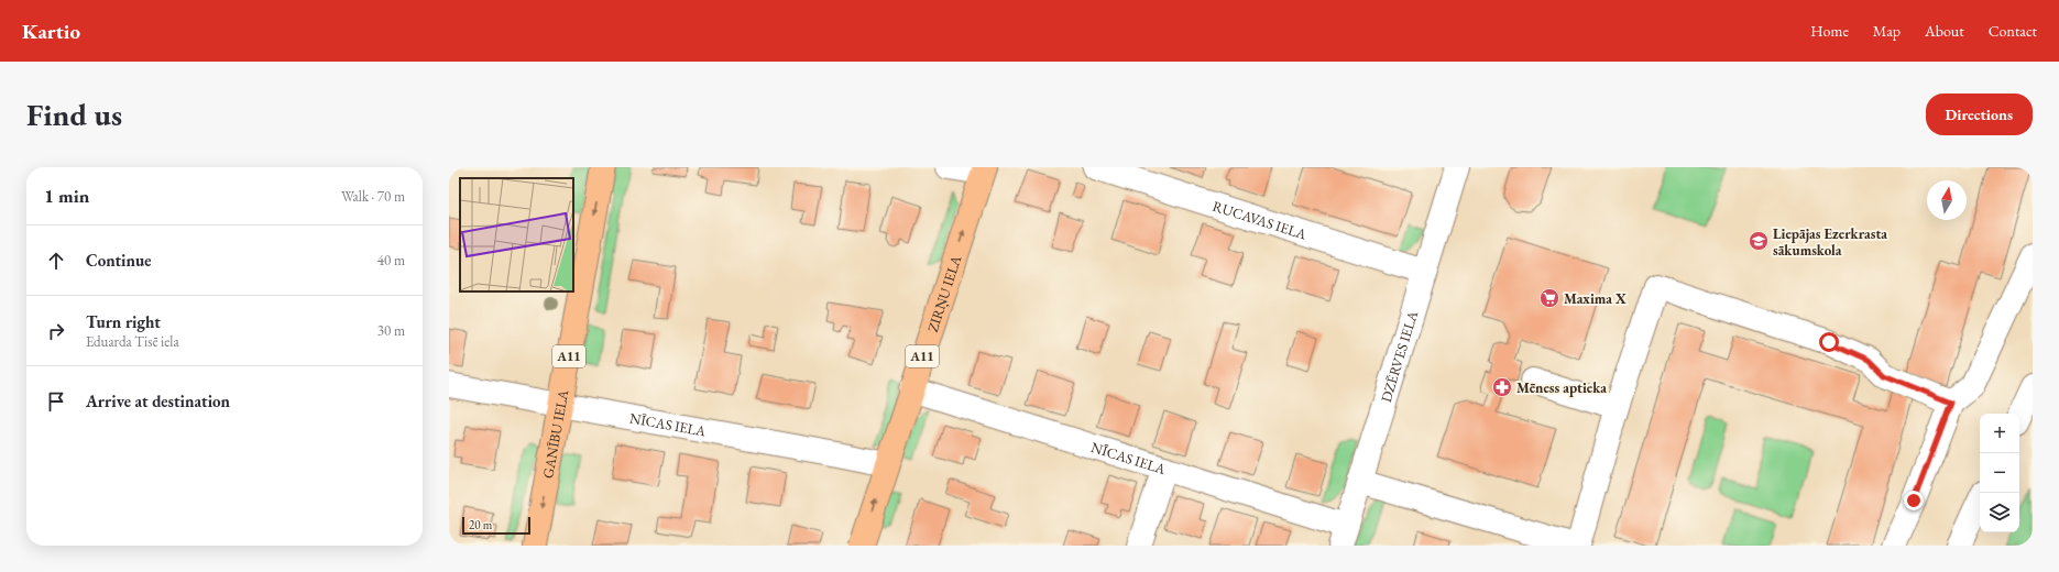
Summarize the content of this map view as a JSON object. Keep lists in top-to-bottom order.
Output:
{
  "streets": {
    "highway": ["ZIRŅU IELA", "A11", "GANĪBU IELA"],
    "street": ["RUCAVAS IELA", "DZĒRVES IELA", "NĪCAS IELA"]
  },
  "crossings": [
    ["RUCAVAS IELA", "DZĒRVES IELA"],
    ["ZIRŅU IELA", "NĪCAS IELA"],
    ["DZĒRVES IELA", "NĪCAS IELA"],
    ["NĪCAS IELA", "GANĪBU IELA"]
  ],
  "one_way": ["ZIRŅU IELA", "GANĪBU IELA"],
  "places": {
    "school or university": ["Liepājas Ezerkrasta sākumskola"],
    "supermarket": ["Maxima X"],
    "pharmacy": ["Mēness aptieka"]
  },
  "scale_bar": "20 m",
  "north": "top",
  "page": {
    "header": "Kartio",
    "nav": [
      "Home",
      "Map",
      "About",
      "Contact"
    ],
    "buttons": "Directions",
    "title": "Find us",
    "heading": ["1 min", "Walk · 70 m"],
    "list": [
      ["Continue", "40 m"],
      ["Turn right", "Eduarda Tisē iela", "30 m"],
      "Arrive at destination"
    ],
    "map_buttons": ["+", "−"],
    "scale": "20 m"
  }
}
